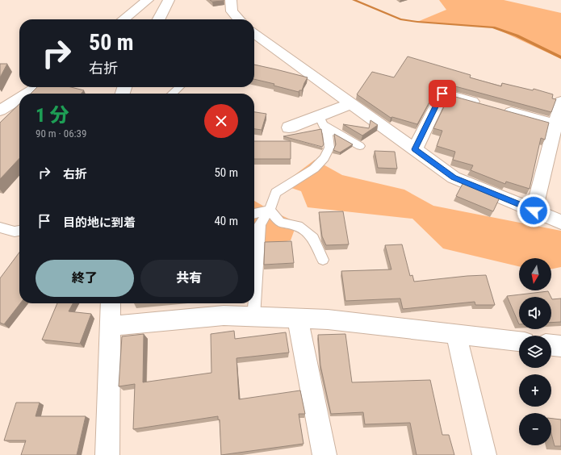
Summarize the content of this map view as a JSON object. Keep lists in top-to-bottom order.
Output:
{
  "north": "bottom",
  "page": {
    "turn": ["50 m", "右折"],
    "heading": ["1 分", "90 m · 06:39"],
    "list": [
      {
        "name": "右折",
        "value": "50 m"
      },
      {
        "name": "目的地に到着",
        "value": "40 m"
      }
    ],
    "buttons": ["終了", "共有"],
    "map_buttons": ["+", "−"]
  }
}
